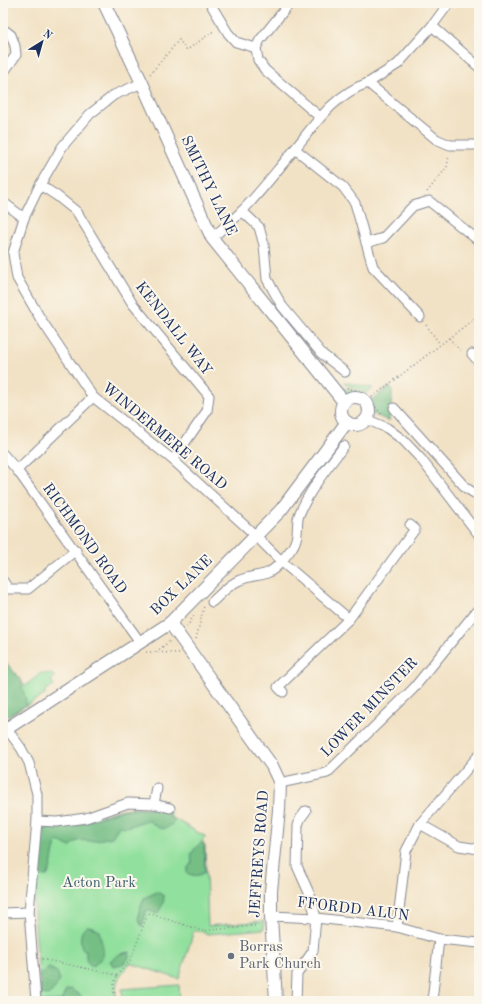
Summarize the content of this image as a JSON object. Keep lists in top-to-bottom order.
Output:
{
  "streets": {
    "street": [
      "SMITHY LANE",
      "KENDALL WAY",
      "WINDERMERE ROAD",
      "RICHMOND ROAD",
      "BOX LANE",
      "LOWER MINSTER",
      "JEFFREYS ROAD",
      "FFORDD ALUN"
    ]
  },
  "crossings": [
    ["SMITHY LANE", "WINDERMERE ROAD"],
    ["SMITHY LANE", "BOX LANE"],
    ["KENDALL WAY", "WINDERMERE ROAD"],
    ["WINDERMERE ROAD", "BOX LANE"],
    ["RICHMOND ROAD", "BOX LANE"],
    ["BOX LANE", "JEFFREYS ROAD"],
    ["LOWER MINSTER", "JEFFREYS ROAD"],
    ["JEFFREYS ROAD", "FFORDD ALUN"]
  ],
  "parks": ["Acton Park"],
  "places": ["Borras Park Church"],
  "north": "top right"
}
